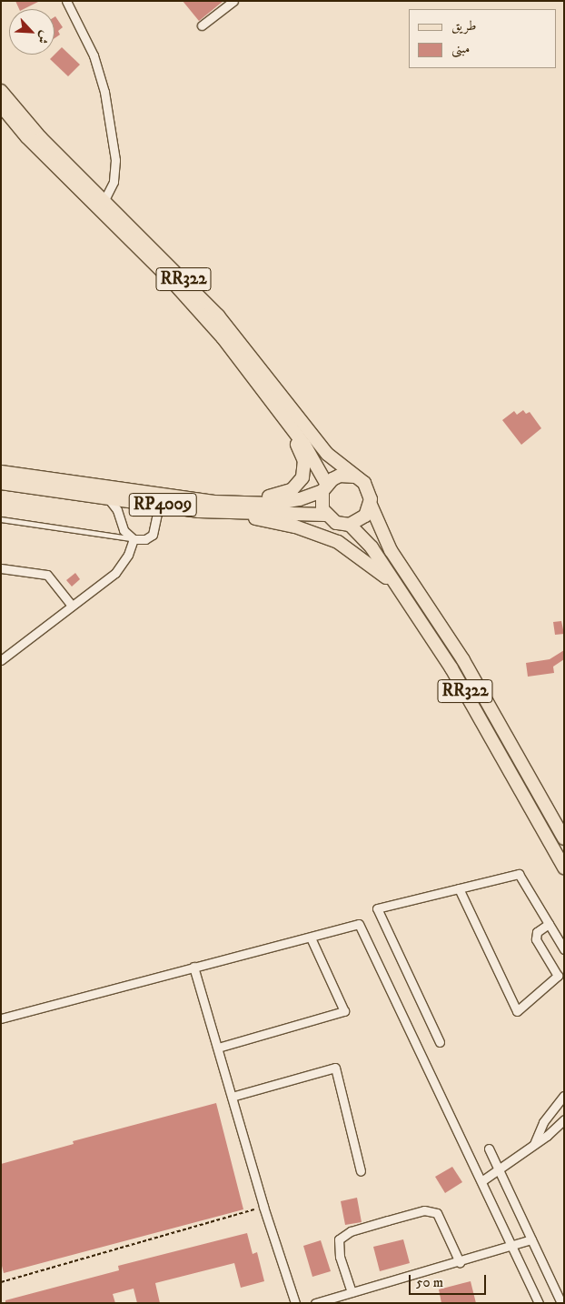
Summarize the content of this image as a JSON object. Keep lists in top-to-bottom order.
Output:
{
  "streets": {
    "main road": ["RR322", "RP4009"]
  },
  "crossings": [
    ["RR322", "RP4009"]
  ],
  "legend": ["طريق", "مبنى"],
  "scale_bar": "50 m",
  "north": "bottom right"
}
